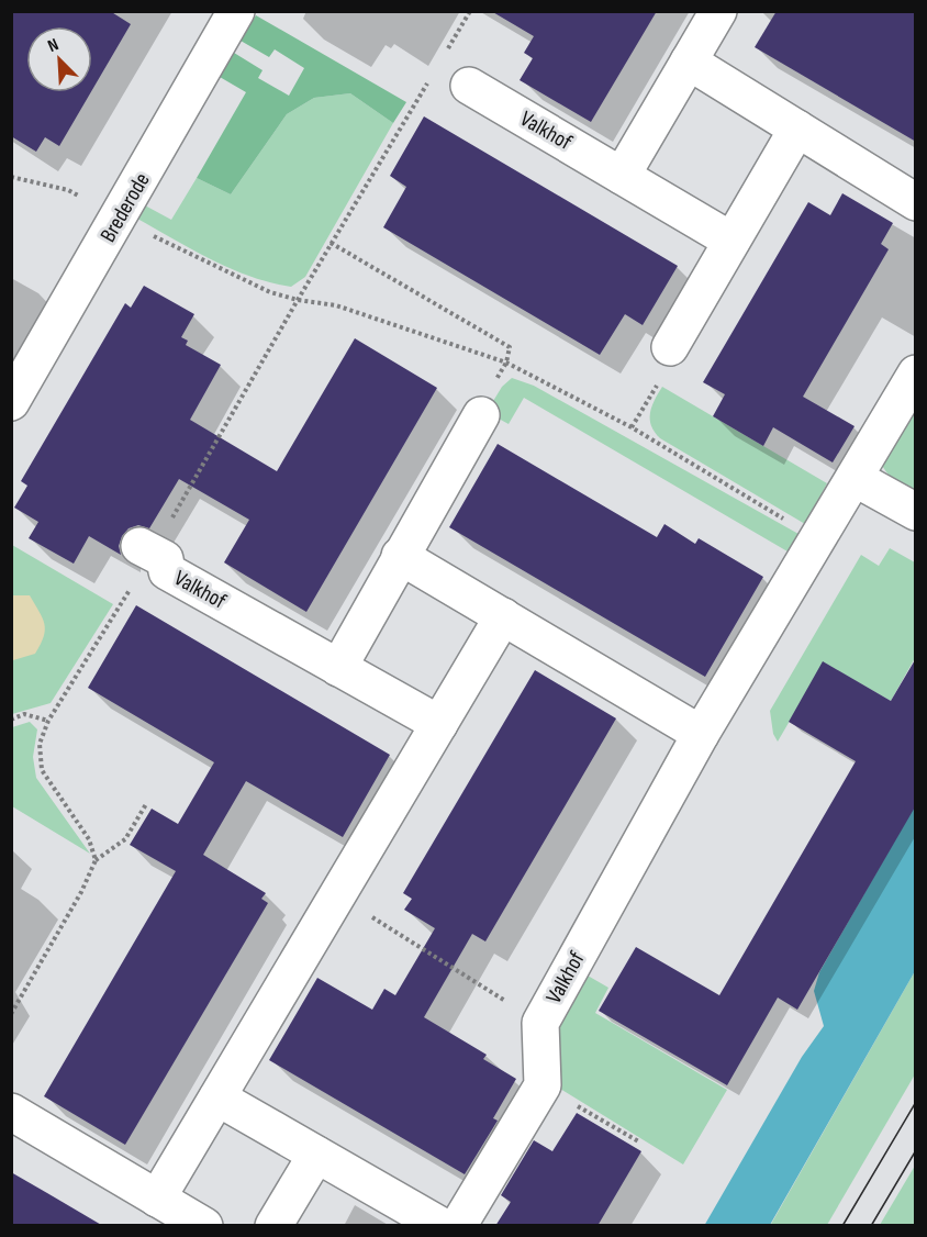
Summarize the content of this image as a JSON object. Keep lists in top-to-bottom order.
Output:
{
  "streets": {
    "street": ["Valkhof", "Brederode"]
  },
  "north": "top left"
}
